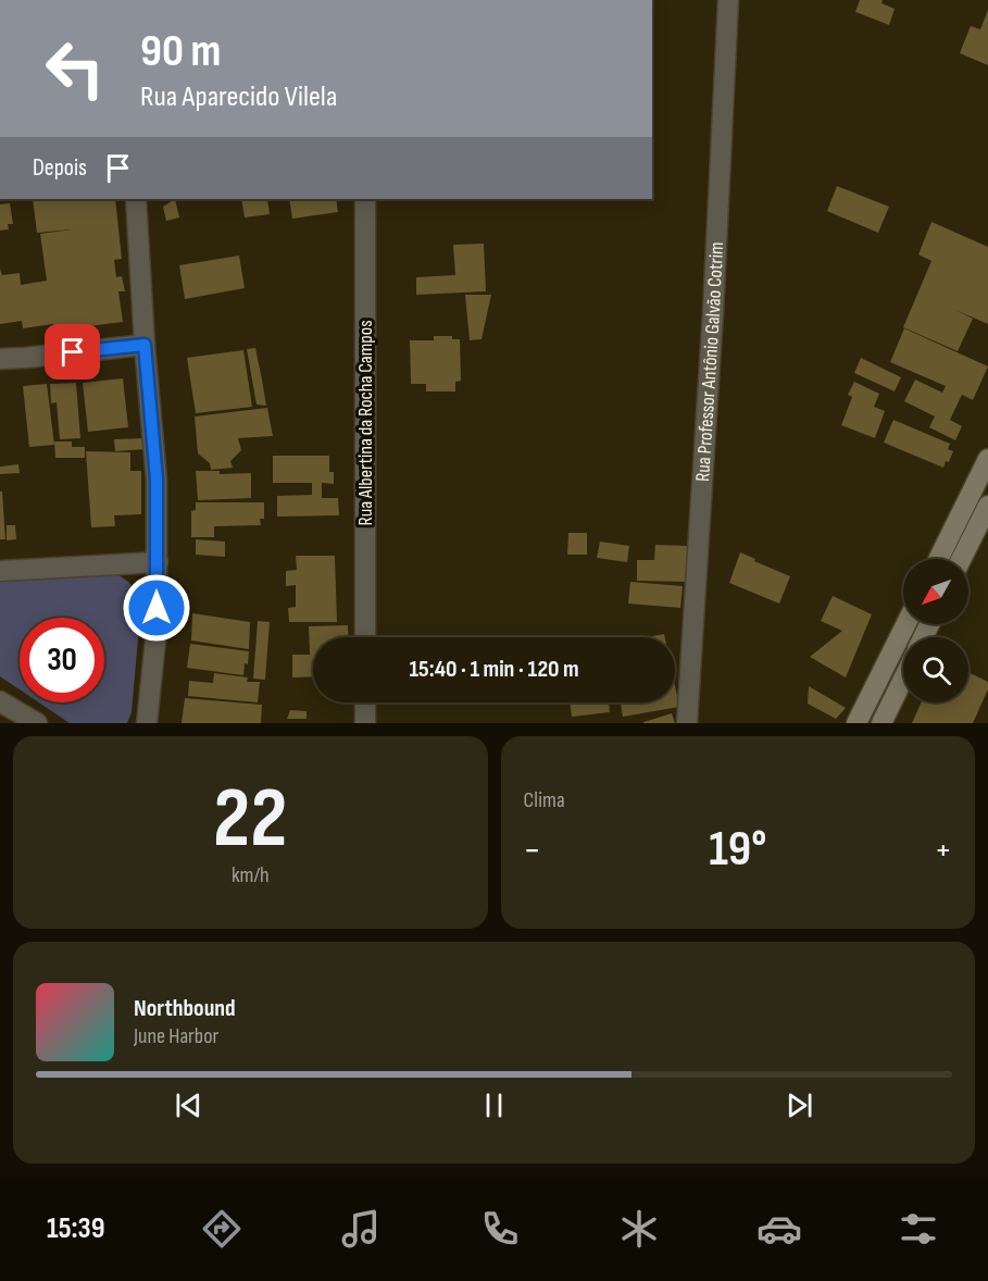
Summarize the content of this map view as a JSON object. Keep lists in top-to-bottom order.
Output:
{
  "streets": {
    "street": ["Rua Professor Antônio Galvão Cotrim", "Rua Albertina da Rocha Campos"]
  },
  "north": "bottom left",
  "page": {
    "turn": ["90 m", "Rua Aparecido Vilela"],
    "then": "Depois",
    "limit": "30",
    "trip": "15:40 · 1 min · 120 m",
    "tile": [
      ["22", "km/h"],
      "Clima"
    ],
    "heat": ["−", "19°", "+"],
    "song": ["Northbound", "June Harbor"],
    "tabs": "15:39"
  }
}
